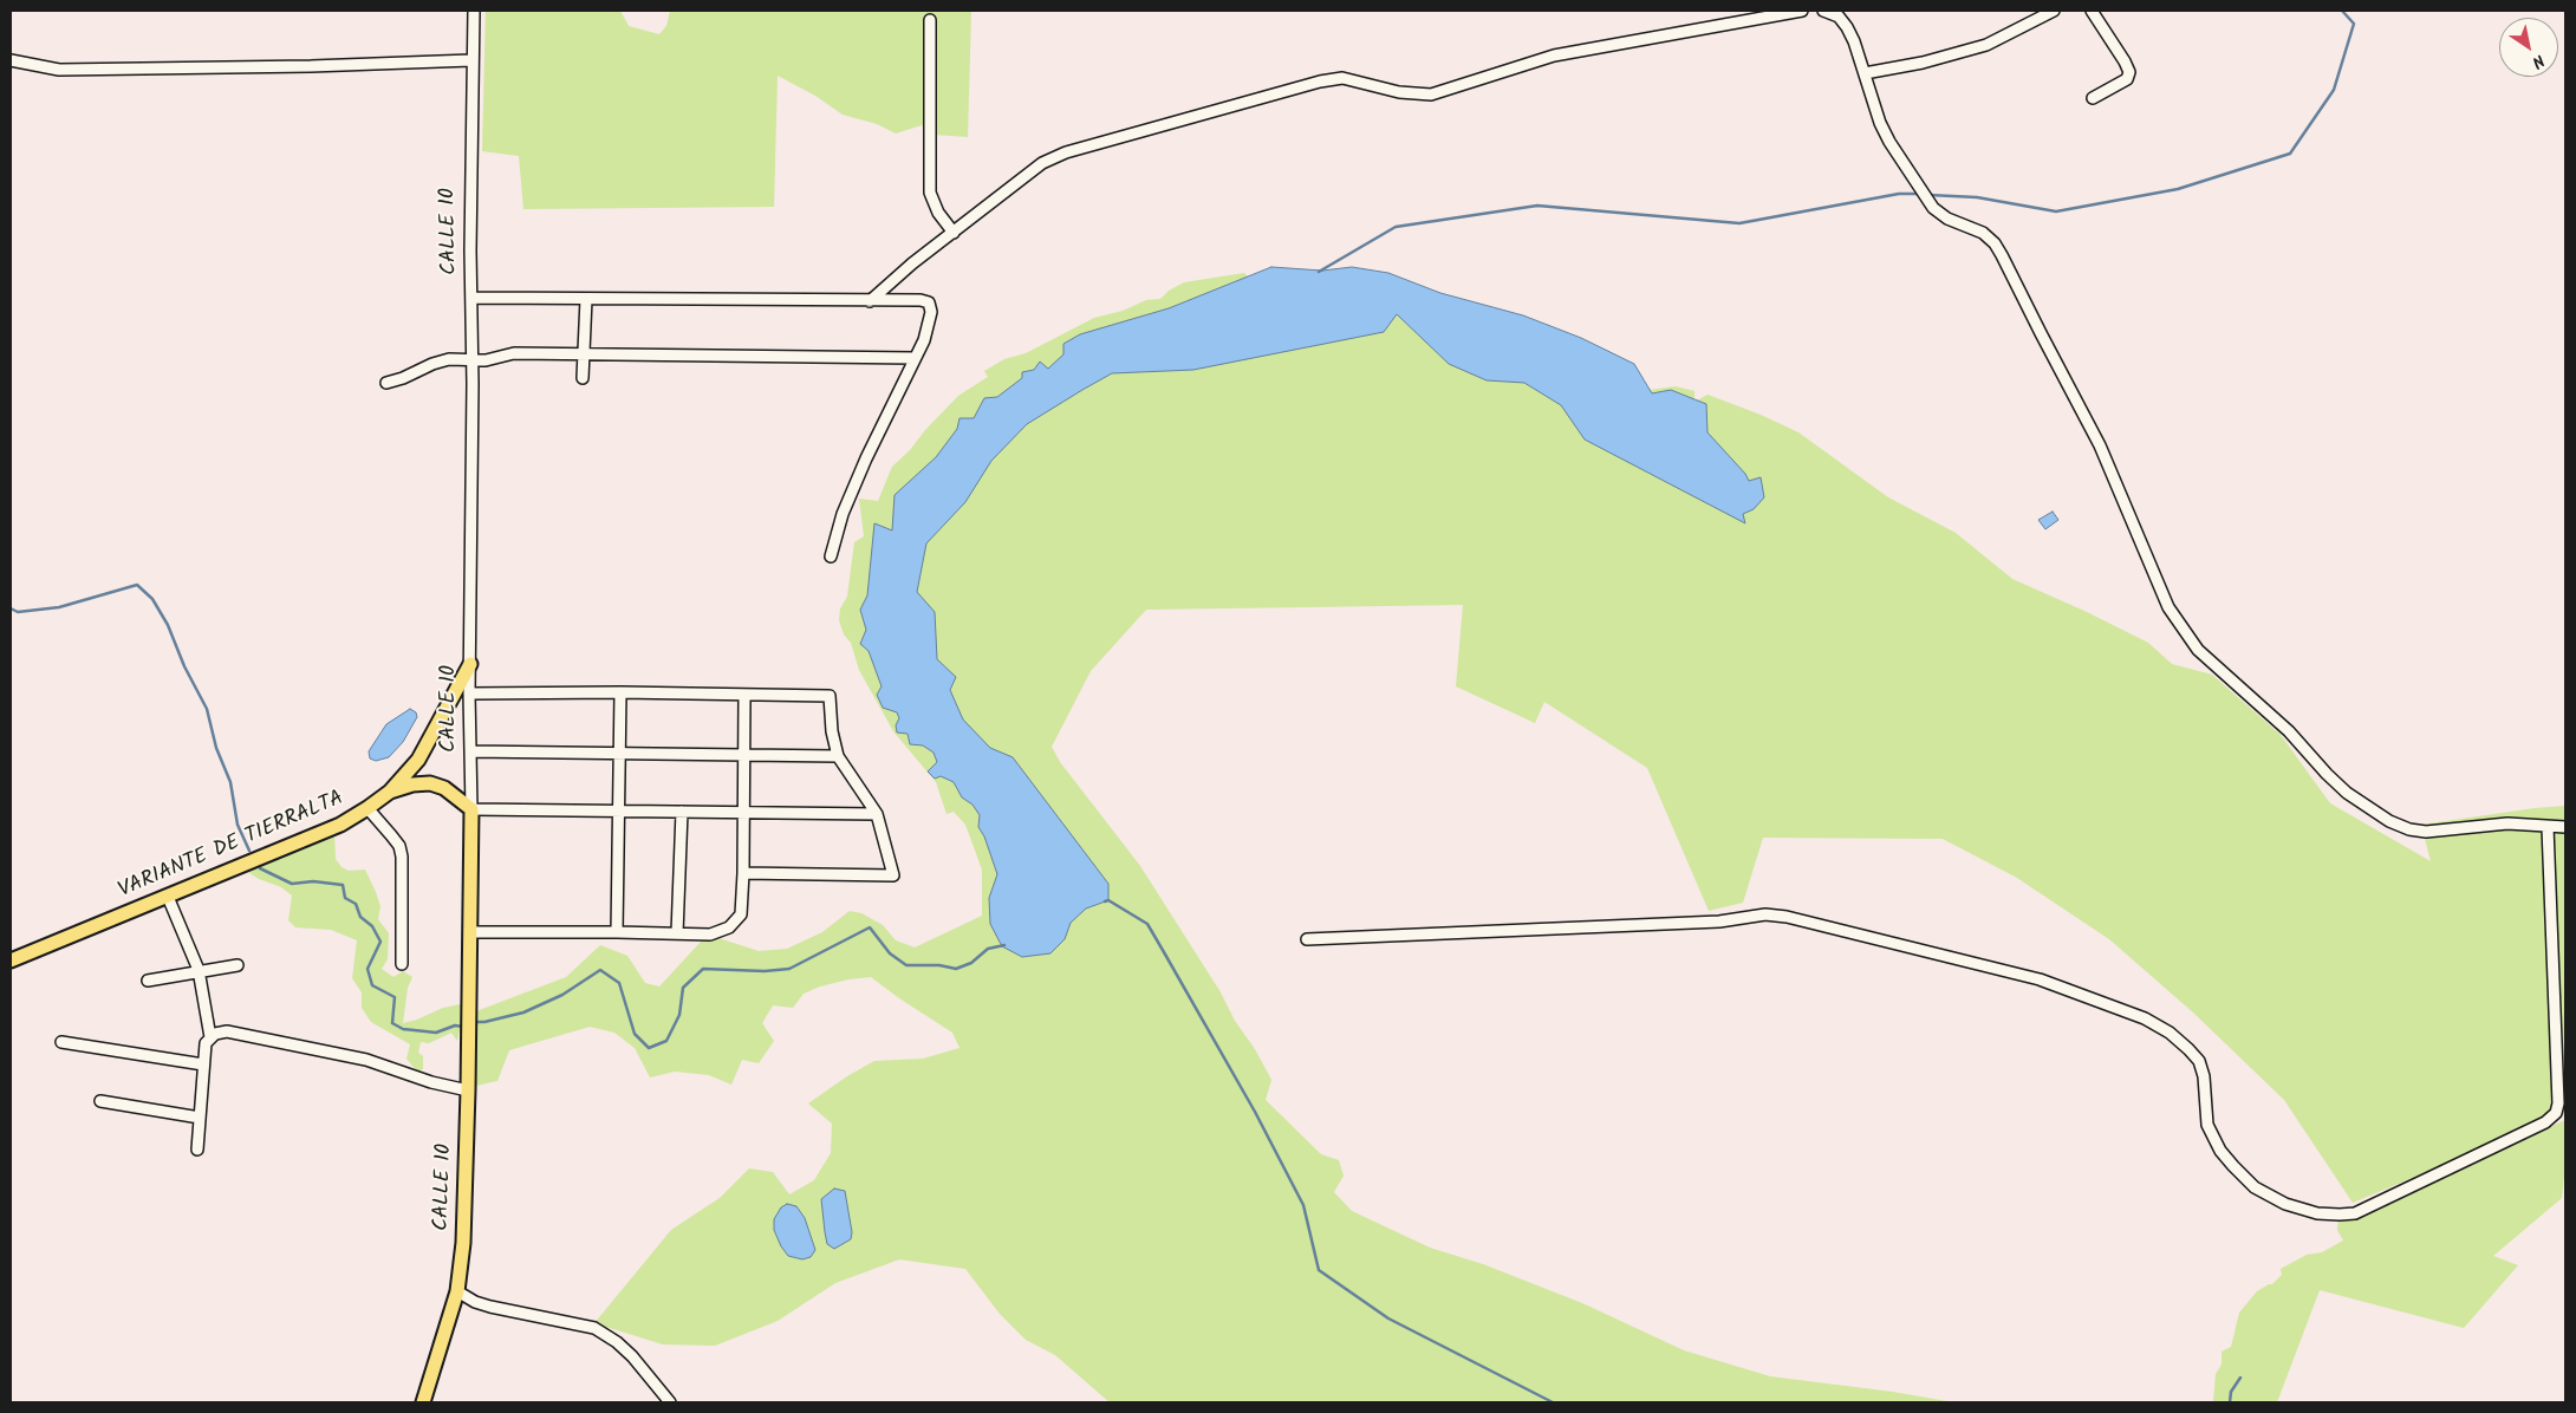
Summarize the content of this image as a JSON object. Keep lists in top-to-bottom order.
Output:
{
  "streets": {
    "main road": ["CALLE 10", "VARIANTE DE TIERRALTA"]
  },
  "crossings": [
    ["CALLE 10", "VARIANTE DE TIERRALTA"]
  ],
  "north": "bottom right"
}
